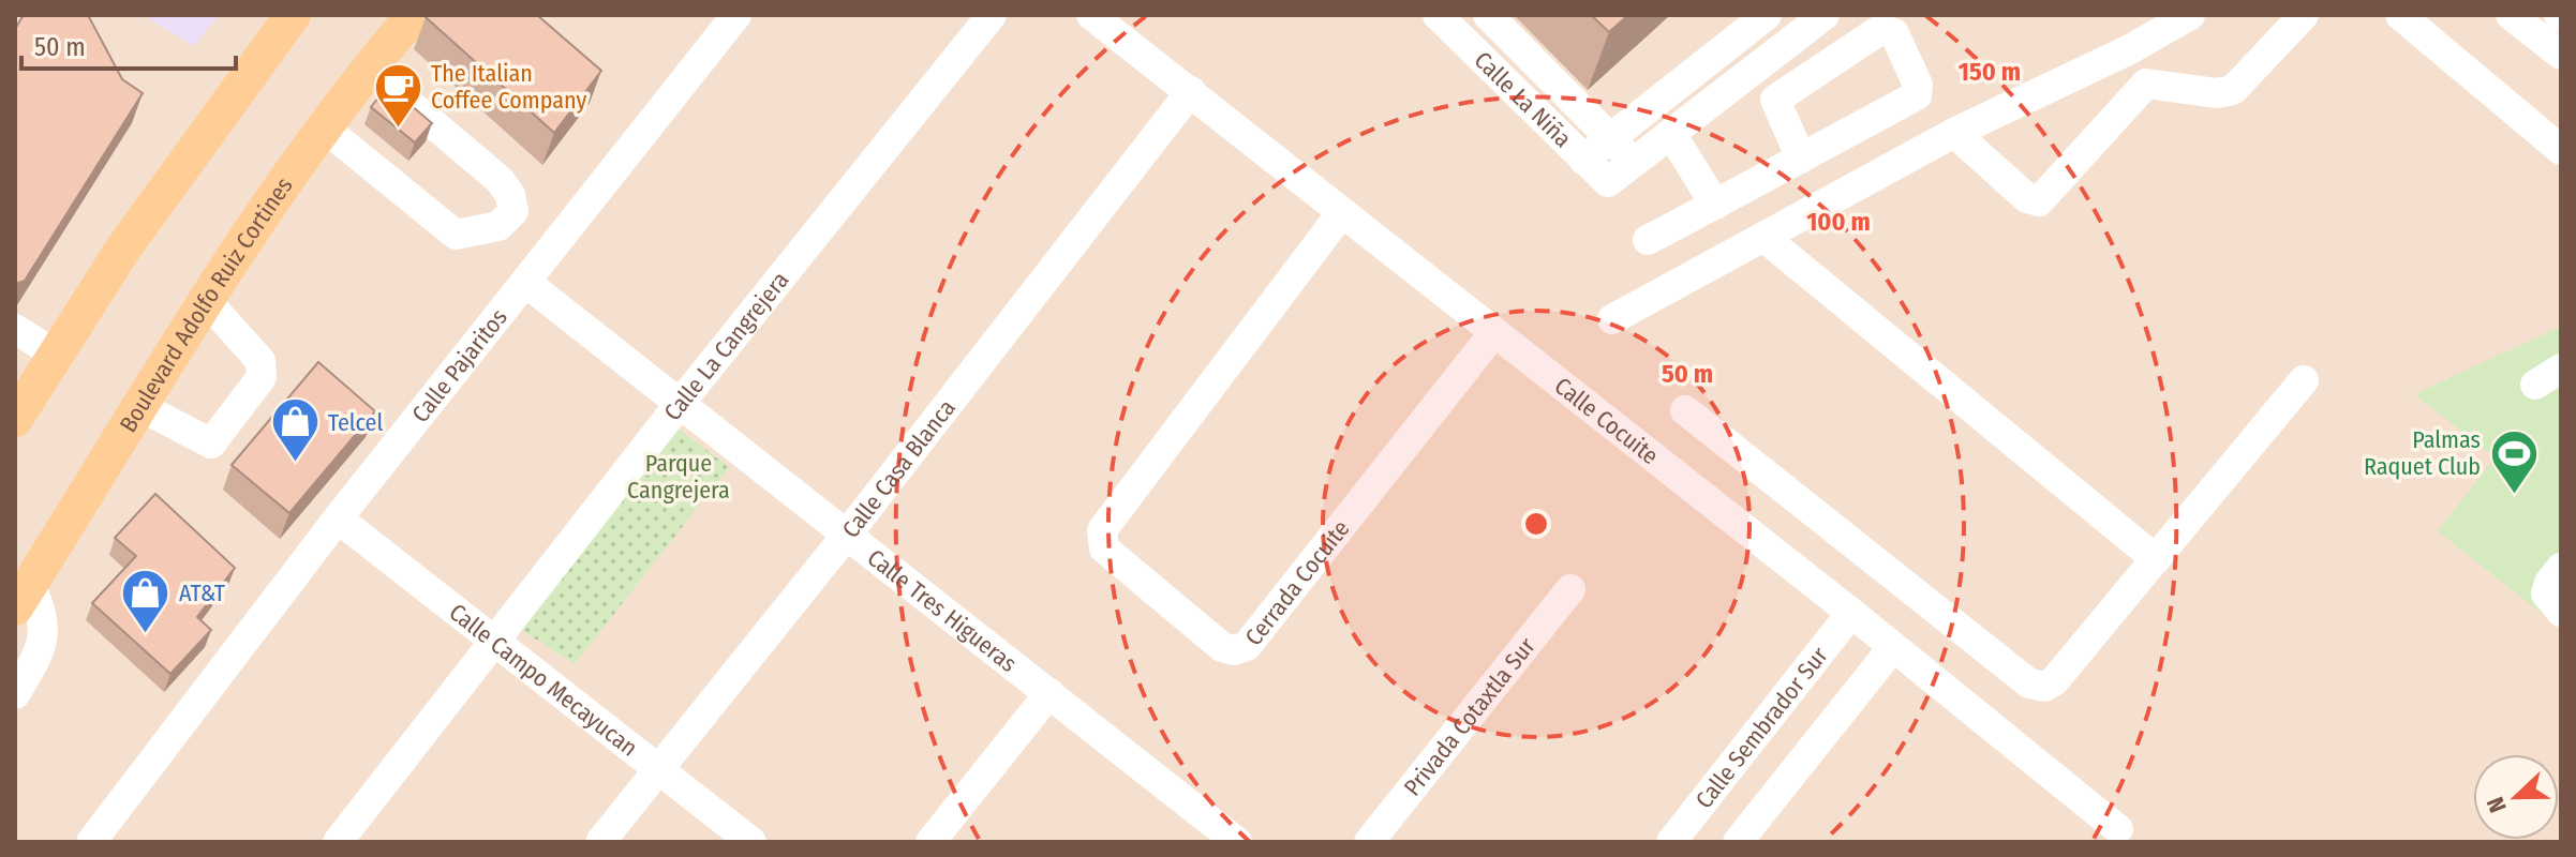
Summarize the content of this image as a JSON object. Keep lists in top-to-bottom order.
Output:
{
  "streets": {
    "main road": ["Boulevard Adolfo Ruiz Cortines"],
    "street": [
      "Calle La Niña",
      "Calle La Cangrejera",
      "Calle Pajaritos",
      "Calle Cocuite",
      "Calle Casa Blanca",
      "Cerrada Cocuite",
      "Calle Tres Higueras",
      "Calle Campo Mecayucan",
      "Privada Cotaxtla Sur",
      "Calle Sembrador Sur"
    ]
  },
  "crossings": [
    ["Calle La Cangrejera", "Calle Tres Higueras"],
    ["Calle La Cangrejera", "Calle Campo Mecayucan"],
    ["Calle Pajaritos", "Calle Tres Higueras"],
    ["Calle Pajaritos", "Calle Campo Mecayucan"],
    ["Calle Cocuite", "Calle Casa Blanca"],
    ["Calle Cocuite", "Cerrada Cocuite"],
    ["Calle Cocuite", "Calle Sembrador Sur"],
    ["Calle Casa Blanca", "Calle Tres Higueras"],
    ["Calle Casa Blanca", "Calle Campo Mecayucan"]
  ],
  "parks": ["Parque Cangrejera"],
  "places": {
    "cafe": ["The Italian Coffee Company"],
    "shop": ["Telcel", "AT&T"],
    "sports": ["Palmas Raquet Club"]
  },
  "scale_bar": "50 m",
  "north": "left",
  "rings": ["150 m", "100 m", "50 m"]
}
